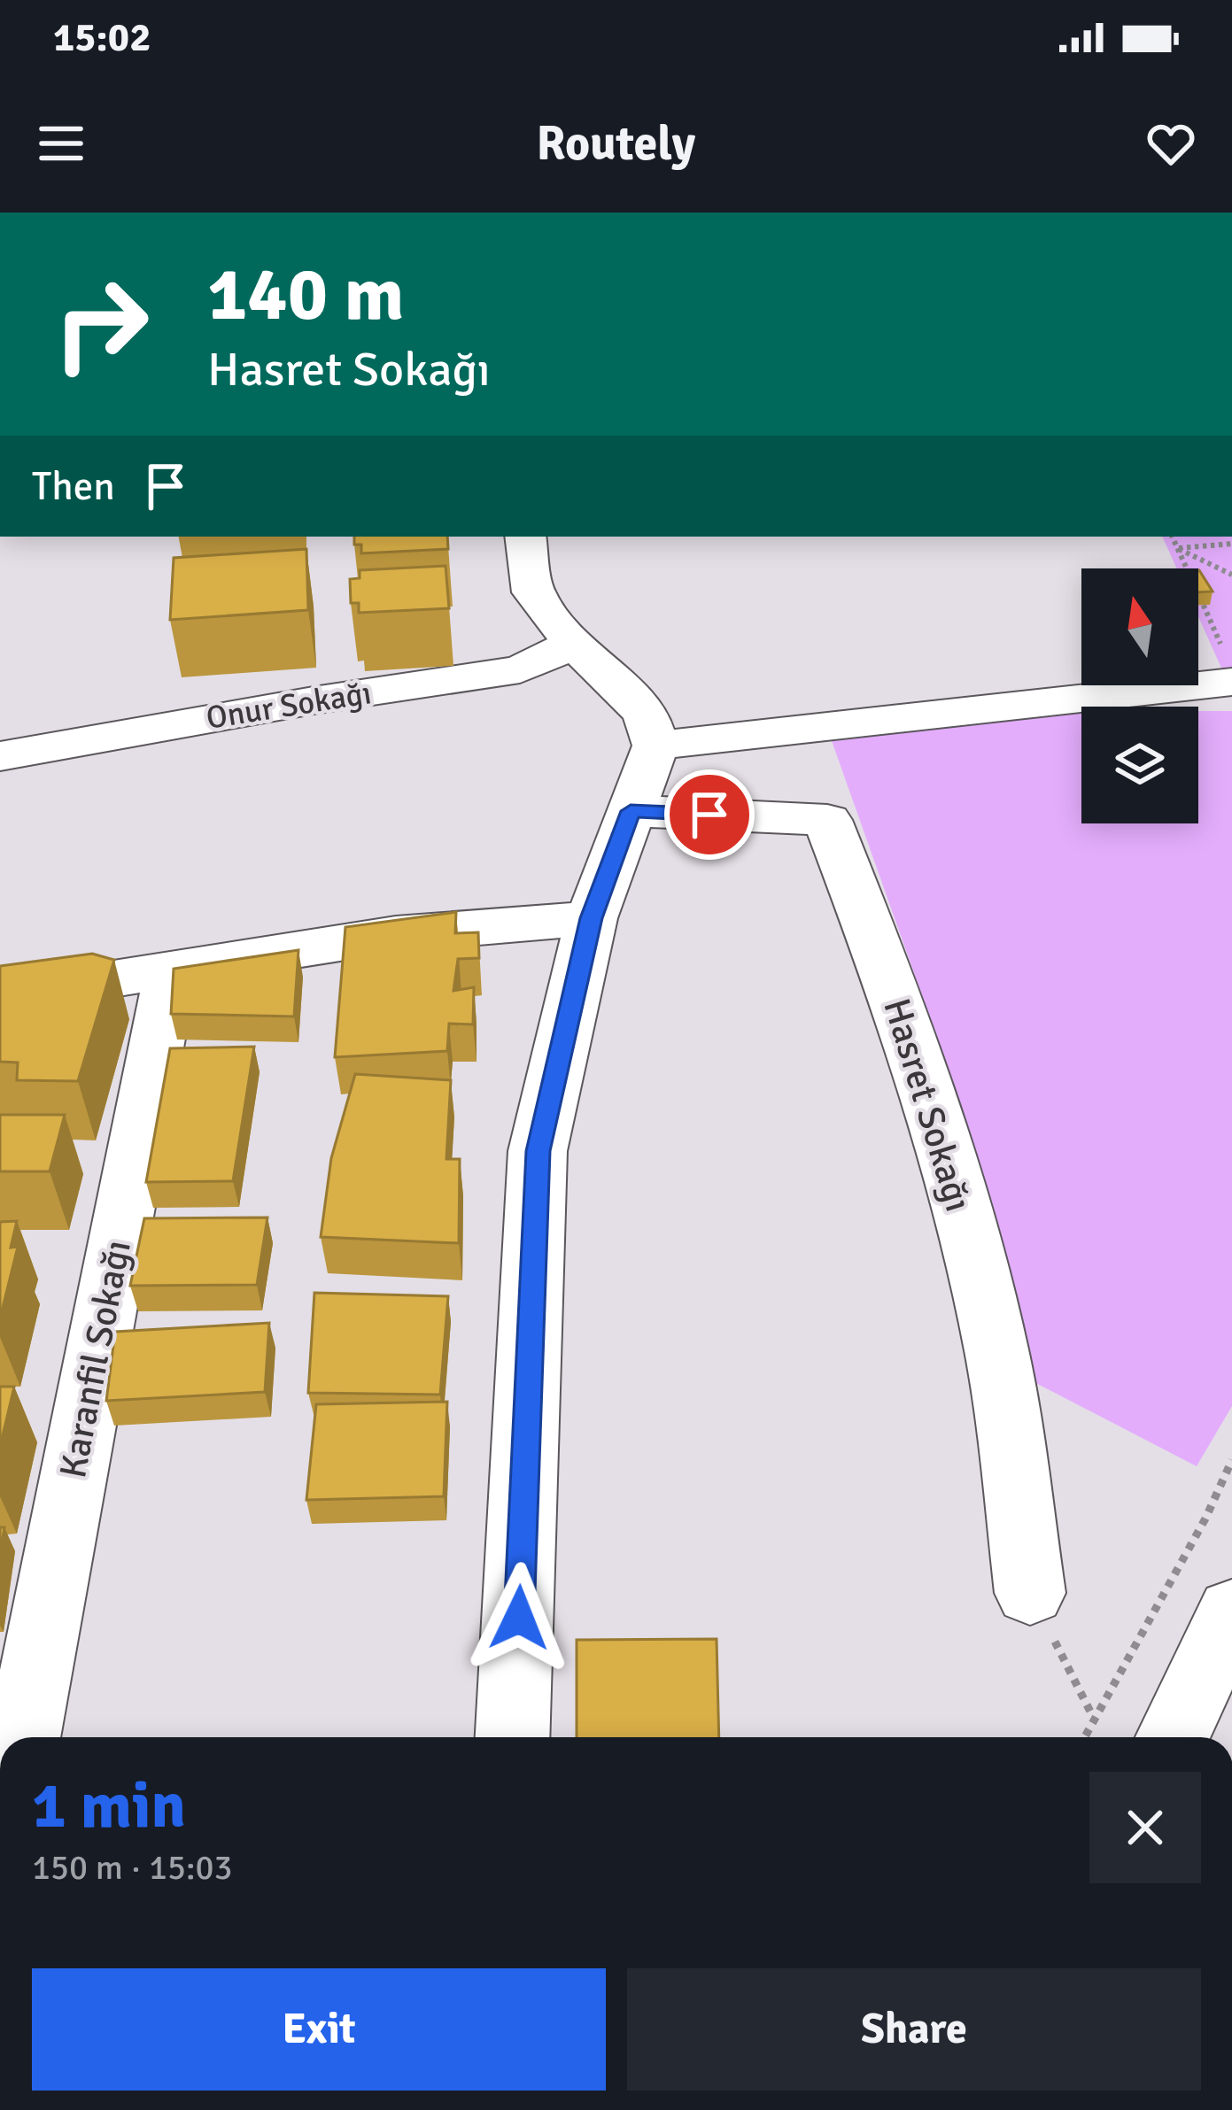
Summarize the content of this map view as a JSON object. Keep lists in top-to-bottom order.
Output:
{
  "streets": {
    "street": ["Onur Sokağı", "Hasret Sokağı", "Karanfil Sokağı"]
  },
  "north": "top",
  "page": {
    "status": "15:02",
    "header": "Routely",
    "turn": ["140 m", "Hasret Sokağı"],
    "then": "Then",
    "heading": ["1 min", "150 m · 15:03"],
    "buttons": ["Exit", "Share"]
  }
}
